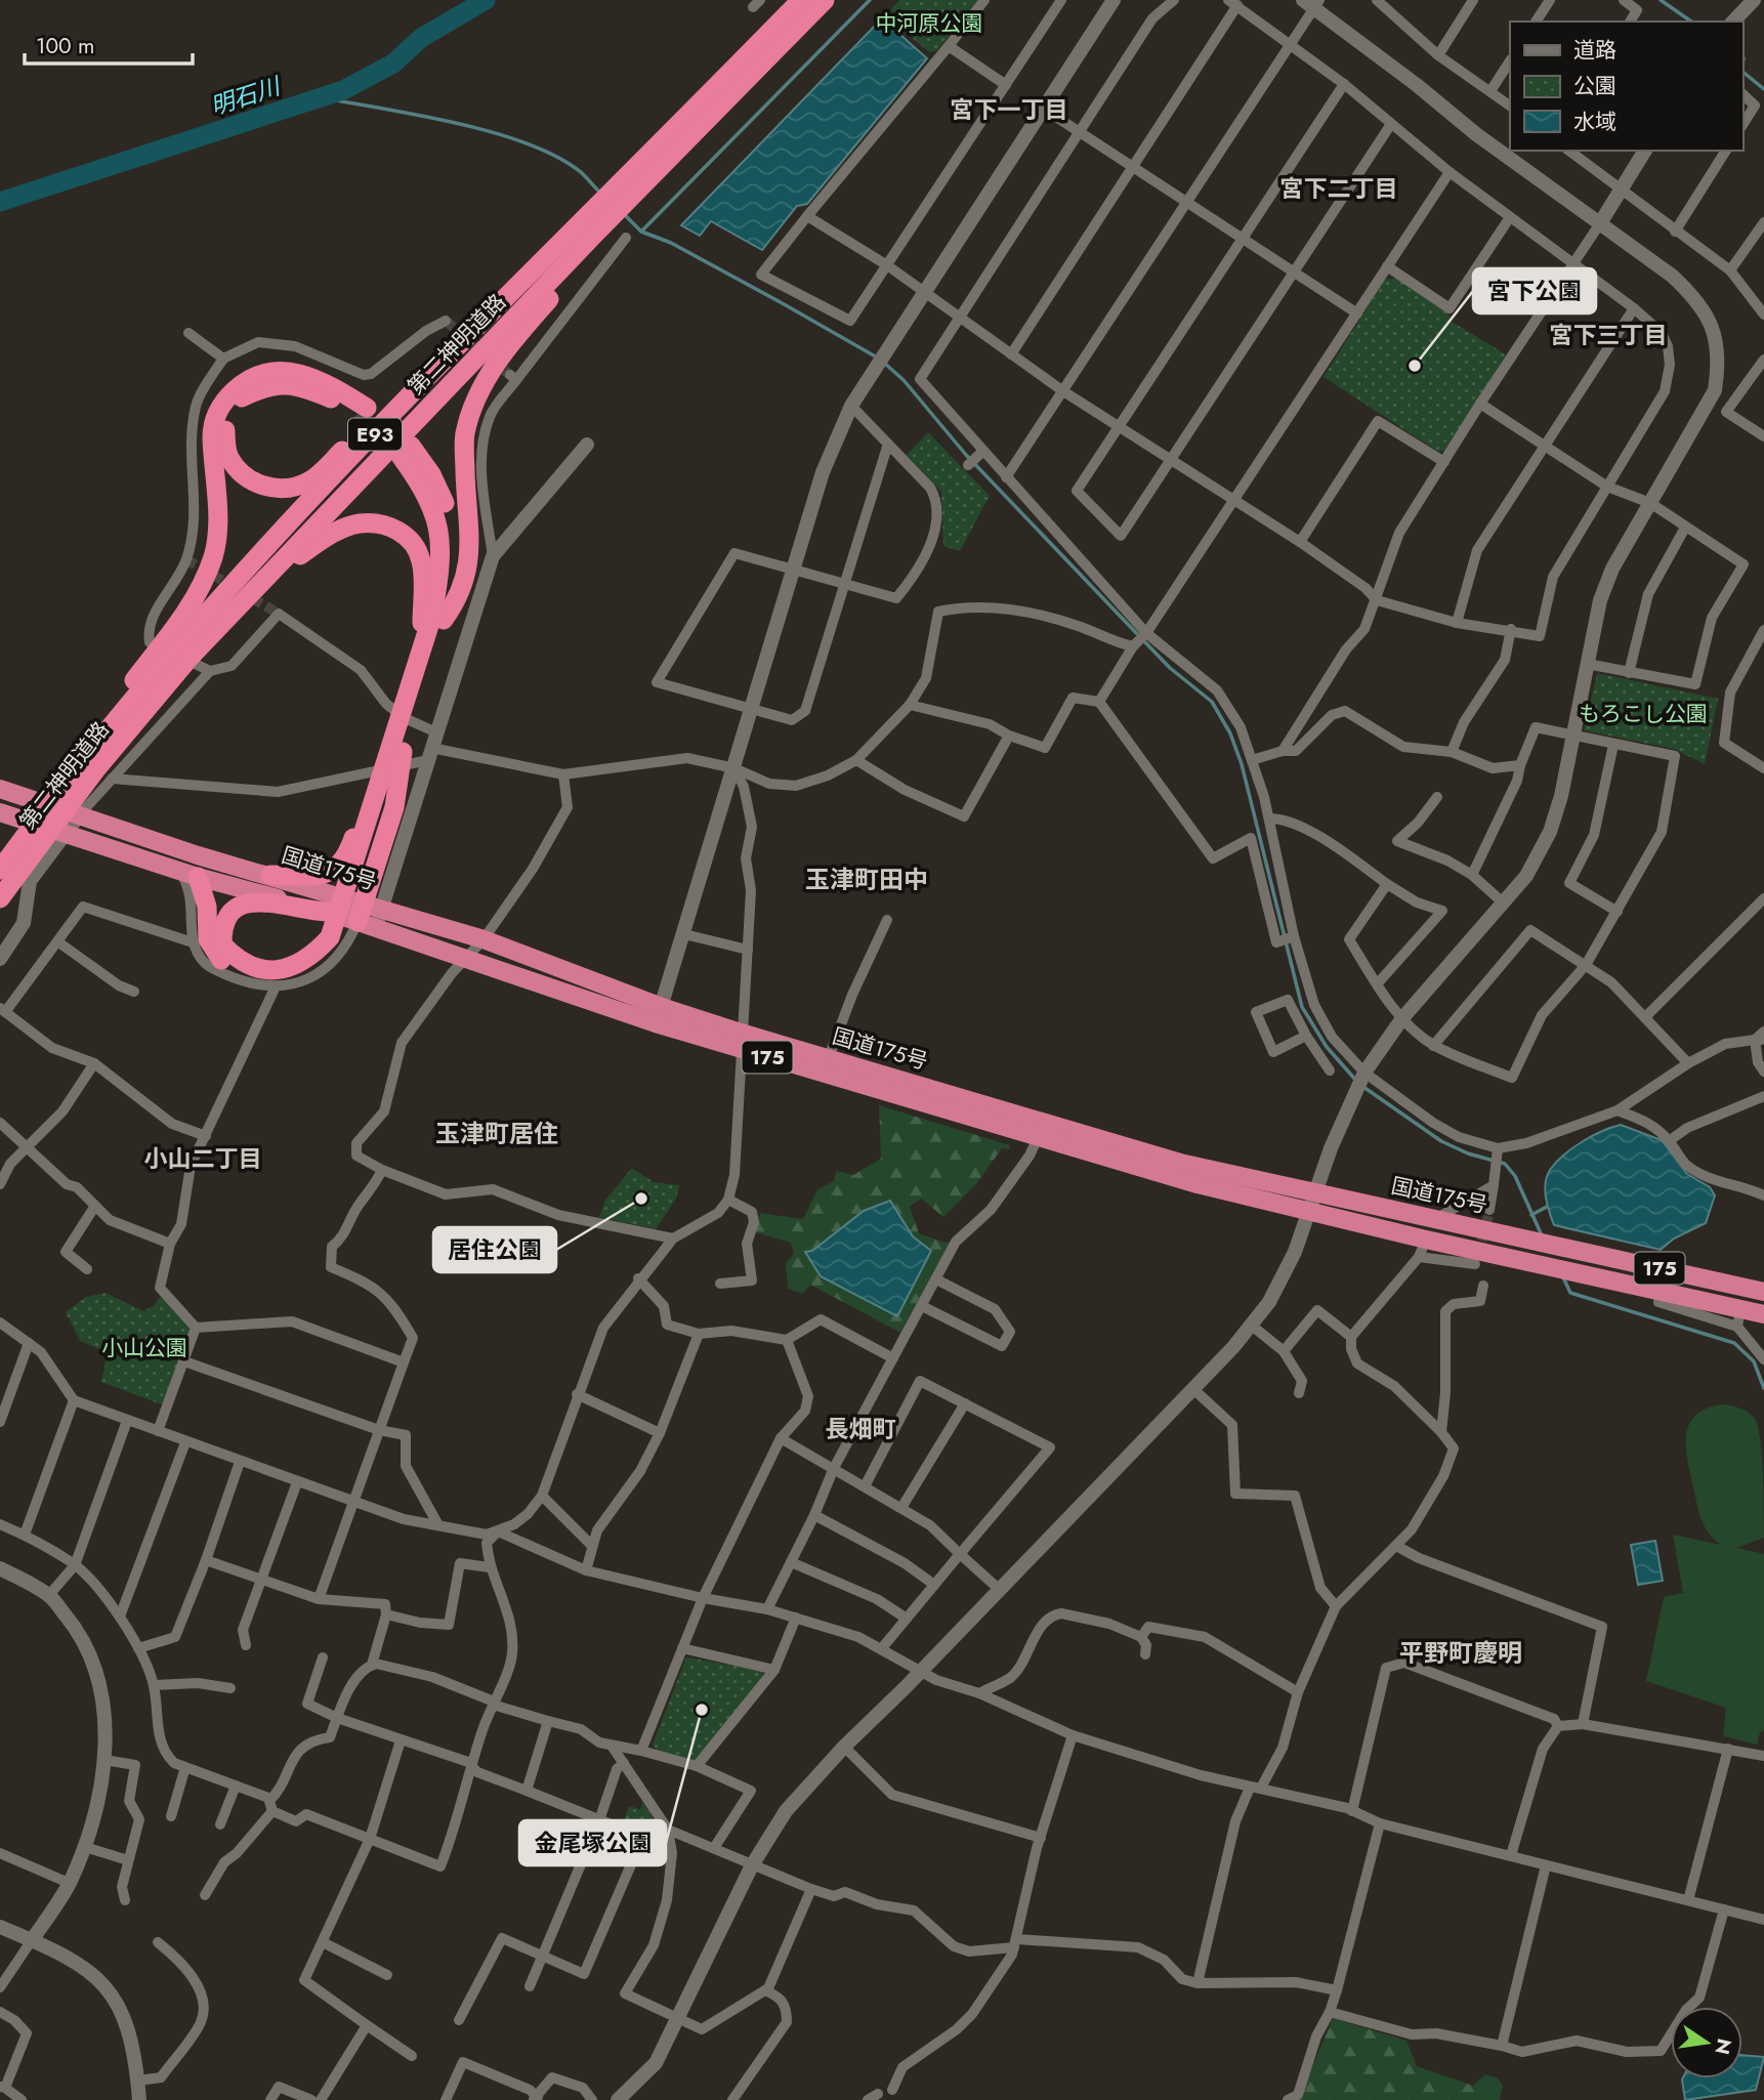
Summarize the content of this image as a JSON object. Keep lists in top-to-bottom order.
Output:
{
  "streets": {
    "highway": [
      "第二神明道路",
      "E93",
      "国道175号",
      "175"
    ]
  },
  "districts": [
    "宮下一丁目",
    "宮下二丁目",
    "宮下三丁目",
    "玉津町田中",
    "玉津町居住",
    "小山二丁目",
    "長畑町",
    "平野町慶明"
  ],
  "water": ["明石川"],
  "parks": ["中河原公園", "もろこし公園", "小山公園"],
  "places": ["宮下公園", "居住公園", "金尾塚公園"],
  "legend": ["道路", "公園", "水域"],
  "scale_bar": "100 m",
  "north": "right"
}
